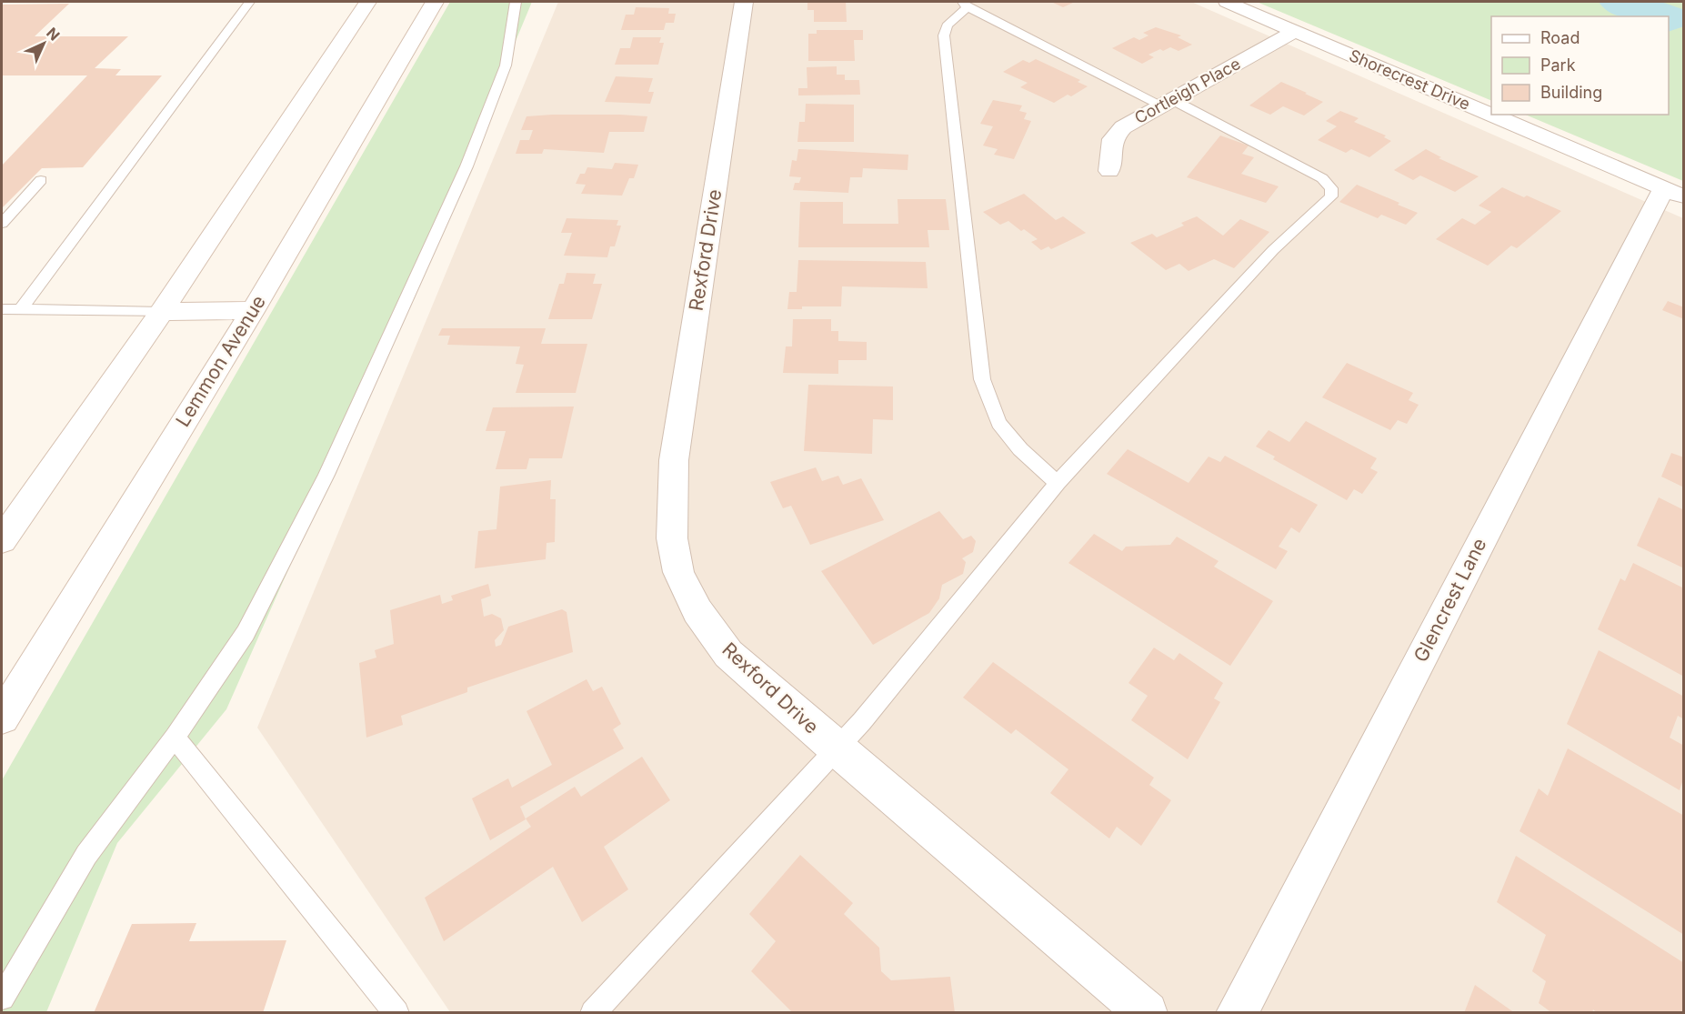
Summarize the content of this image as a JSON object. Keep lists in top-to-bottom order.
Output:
{
  "streets": {
    "street": [
      "Shorecrest Drive",
      "Cortleigh Place",
      "Rexford Drive",
      "Lemmon Avenue",
      "Glencrest Lane"
    ]
  },
  "crossings": [
    ["Shorecrest Drive", "Cortleigh Place"],
    ["Shorecrest Drive", "Glencrest Lane"]
  ],
  "legend": ["Road", "Park", "Building"],
  "north": "top right"
}
